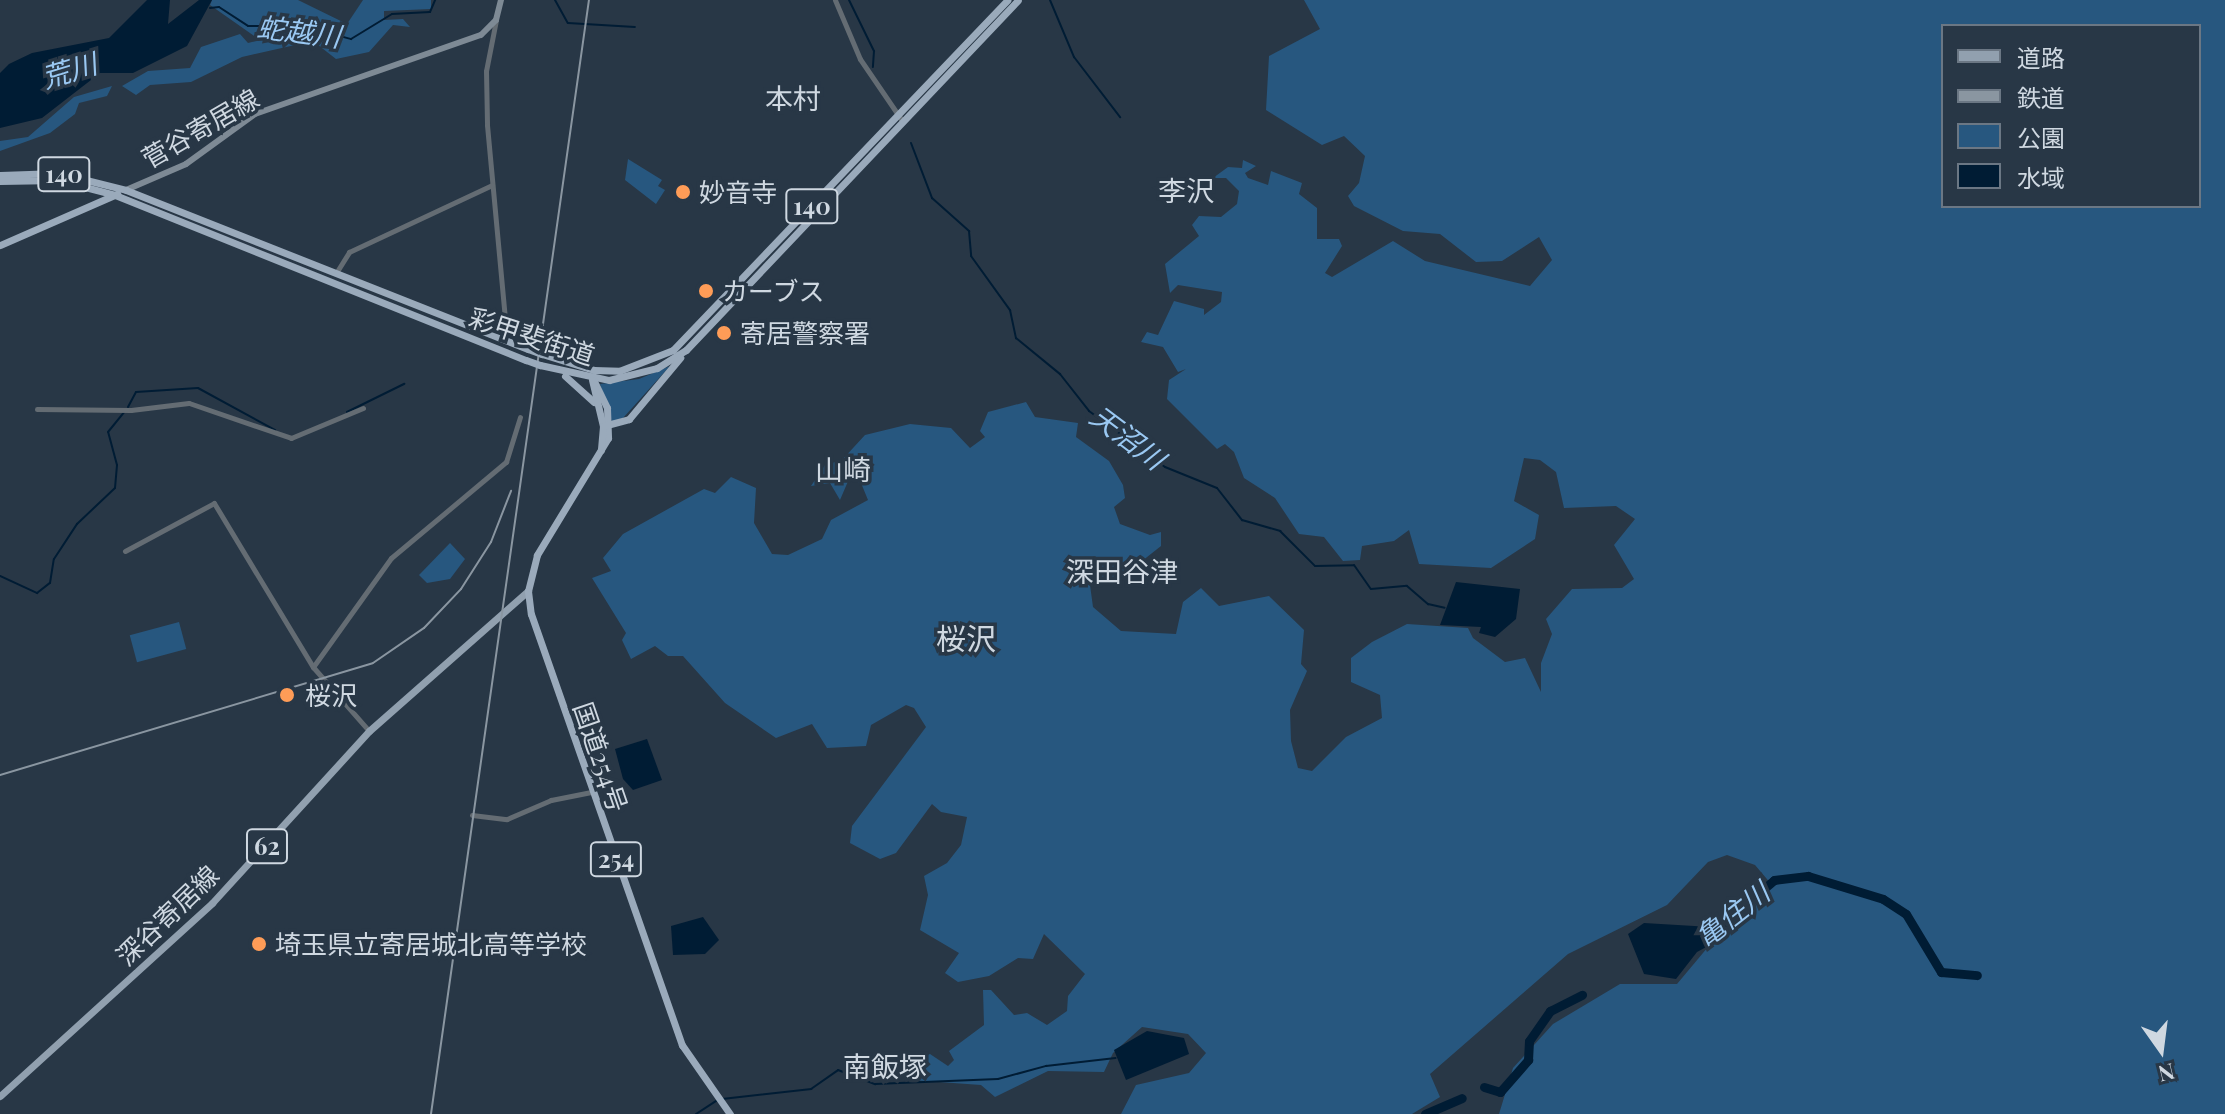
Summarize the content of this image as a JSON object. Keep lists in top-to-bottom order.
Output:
{
  "streets": {
    "highway": [
      "140",
      "彩甲斐街道",
      "国道254号",
      "254"
    ],
    "main road": ["菅谷寄居線", "62", "深谷寄居線"]
  },
  "crossings": [
    ["菅谷寄居線", "140"],
    ["菅谷寄居線", "彩甲斐街道"],
    ["140", "彩甲斐街道"],
    ["国道254号", "深谷寄居線"]
  ],
  "districts": [
    "本村",
    "李沢",
    "山崎",
    "深田谷津",
    "桜沢",
    "南飯塚"
  ],
  "water": [
    "蛇越川",
    "荒川",
    "天沼川",
    "亀住川"
  ],
  "places": [
    "妙音寺",
    "カーブス",
    "寄居警察署",
    "桜沢",
    "埼玉県立寄居城北高等学校"
  ],
  "legend": [
    "道路",
    "鉄道",
    "公園",
    "水域"
  ],
  "north": "bottom"
}
